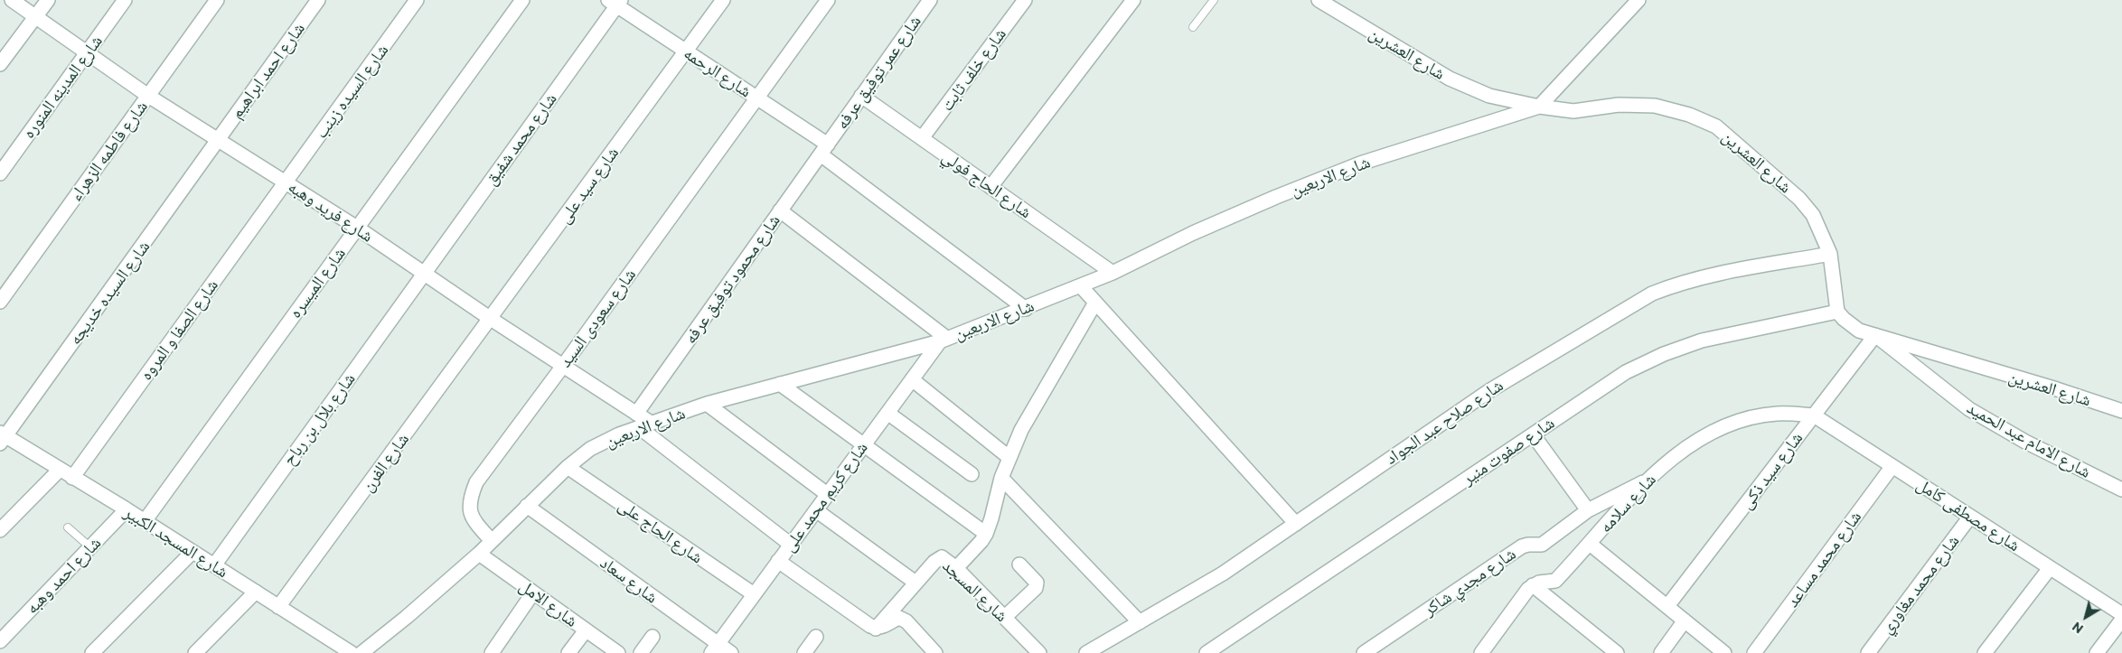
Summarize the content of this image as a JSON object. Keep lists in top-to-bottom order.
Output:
{
  "streets": {
    "street": [
      "شارع العشرين",
      "شارع خلف ثابت",
      "شارع احمد ابراهيم",
      "شارع الرحمه",
      "شارع عمر توفيق عرفه",
      "شارع المدينه المنوره",
      "شارع السيده زينب",
      "شارع محمد شفيق",
      "شارع فاطمه الزهراء",
      "شارع الاربعين",
      "شارع الحاج فولي",
      "شارع سيد على",
      "شارع فريد وهبه",
      "شارع محمود توفيق عرفه",
      "شارع الميسره",
      "شارع السيده خديجه",
      "شارع سعودى السيد",
      "شارع الصفا و المروه",
      "شارع بلال بن رباح",
      "شارع صلاح عبد الجواد",
      "شارع الامام عبد الحميد",
      "شارع صفوت منير",
      "شارع الفرن",
      "شارع سيد ذكى",
      "شارع كريم محمد على",
      "شارع سلامه",
      "شارع مصطفى كامل",
      "شارع الحاج على",
      "شارع المسجد الكبير",
      "شارع محمد مساعد",
      "شارع احمد وهبه",
      "شارع سعاد",
      "شارع مجدي شاكر",
      "شارع محمد مغاوري",
      "شارع المسجد",
      "شارع الامل"
    ]
  },
  "crossings": [
    ["شارع العشرين", "شارع الاربعين"],
    ["شارع العشرين", "شارع صلاح عبد الجواد"],
    ["شارع العشرين", "شارع الامام عبد الحميد"],
    ["شارع العشرين", "شارع صفوت منير"],
    ["شارع العشرين", "شارع سيد ذكى"],
    ["شارع خلف ثابت", "شارع الحاج فولي"],
    ["شارع احمد ابراهيم", "شارع فريد وهبه"],
    ["شارع احمد ابراهيم", "شارع السيده خديجه"],
    ["شارع الرحمه", "شارع عمر توفيق عرفه"],
    ["شارع الرحمه", "شارع محمد شفيق"],
    ["شارع الرحمه", "شارع الاربعين"],
    ["شارع الرحمه", "شارع سيد على"],
    ["شارع الرحمه", "شارع محمود توفيق عرفه"],
    ["شارع الرحمه", "شارع سعودى السيد"],
    ["شارع عمر توفيق عرفه", "شارع الحاج فولي"],
    ["شارع عمر توفيق عرفه", "شارع محمود توفيق عرفه"],
    ["شارع المدينه المنوره", "شارع فريد وهبه"],
    ["شارع السيده زينب", "شارع فريد وهبه"],
    ["شارع السيده زينب", "شارع الصفا و المروه"],
    ["شارع محمد شفيق", "شارع فريد وهبه"],
    ["شارع محمد شفيق", "شارع بلال بن رباح"],
    ["شارع فاطمه الزهراء", "شارع فريد وهبه"],
    ["شارع الاربعين", "شارع الحاج فولي"],
    ["شارع الاربعين", "شارع فريد وهبه"],
    ["شارع الاربعين", "شارع محمود توفيق عرفه"],
    ["شارع الاربعين", "شارع سعودى السيد"],
    ["شارع الاربعين", "شارع كريم محمد على"],
    ["شارع الاربعين", "شارع الحاج على"],
    ["شارع الاربعين", "شارع سعاد"],
    ["شارع الاربعين", "شارع الامل"],
    ["شارع سيد على", "شارع فريد وهبه"],
    ["شارع سيد على", "شارع الفرن"],
    ["شارع فريد وهبه", "شارع محمود توفيق عرفه"],
    ["شارع فريد وهبه", "شارع الميسره"],
    ["شارع فريد وهبه", "شارع السيده خديجه"],
    ["شارع فريد وهبه", "شارع سعودى السيد"],
    ["شارع فريد وهبه", "شارع الصفا و المروه"],
    ["شارع فريد وهبه", "شارع بلال بن رباح"],
    ["شارع فريد وهبه", "شارع الفرن"],
    ["شارع فريد وهبه", "شارع كريم محمد على"],
    ["شارع الميسره", "شارع المسجد الكبير"],
    ["شارع السيده خديجه", "شارع المسجد الكبير"],
    ["شارع الصفا و المروه", "شارع المسجد الكبير"],
    ["شارع بلال بن رباح", "شارع المسجد الكبير"],
    ["شارع الامام عبد الحميد", "شارع سيد ذكى"],
    ["شارع الفرن", "شارع المسجد الكبير"],
    ["شارع سيد ذكى", "شارع سلامه"],
    ["شارع سيد ذكى", "شارع مصطفى كامل"],
    ["شارع كريم محمد على", "شارع الحاج على"],
    ["شارع كريم محمد على", "شارع سعاد"],
    ["شارع سلامه", "شارع مصطفى كامل"],
    ["شارع سلامه", "شارع مجدي شاكر"],
    ["شارع مصطفى كامل", "شارع محمد مساعد"],
    ["شارع مصطفى كامل", "شارع محمد مغاوري"],
    ["شارع المسجد الكبير", "شارع احمد وهبه"]
  ],
  "north": "bottom left"
}
